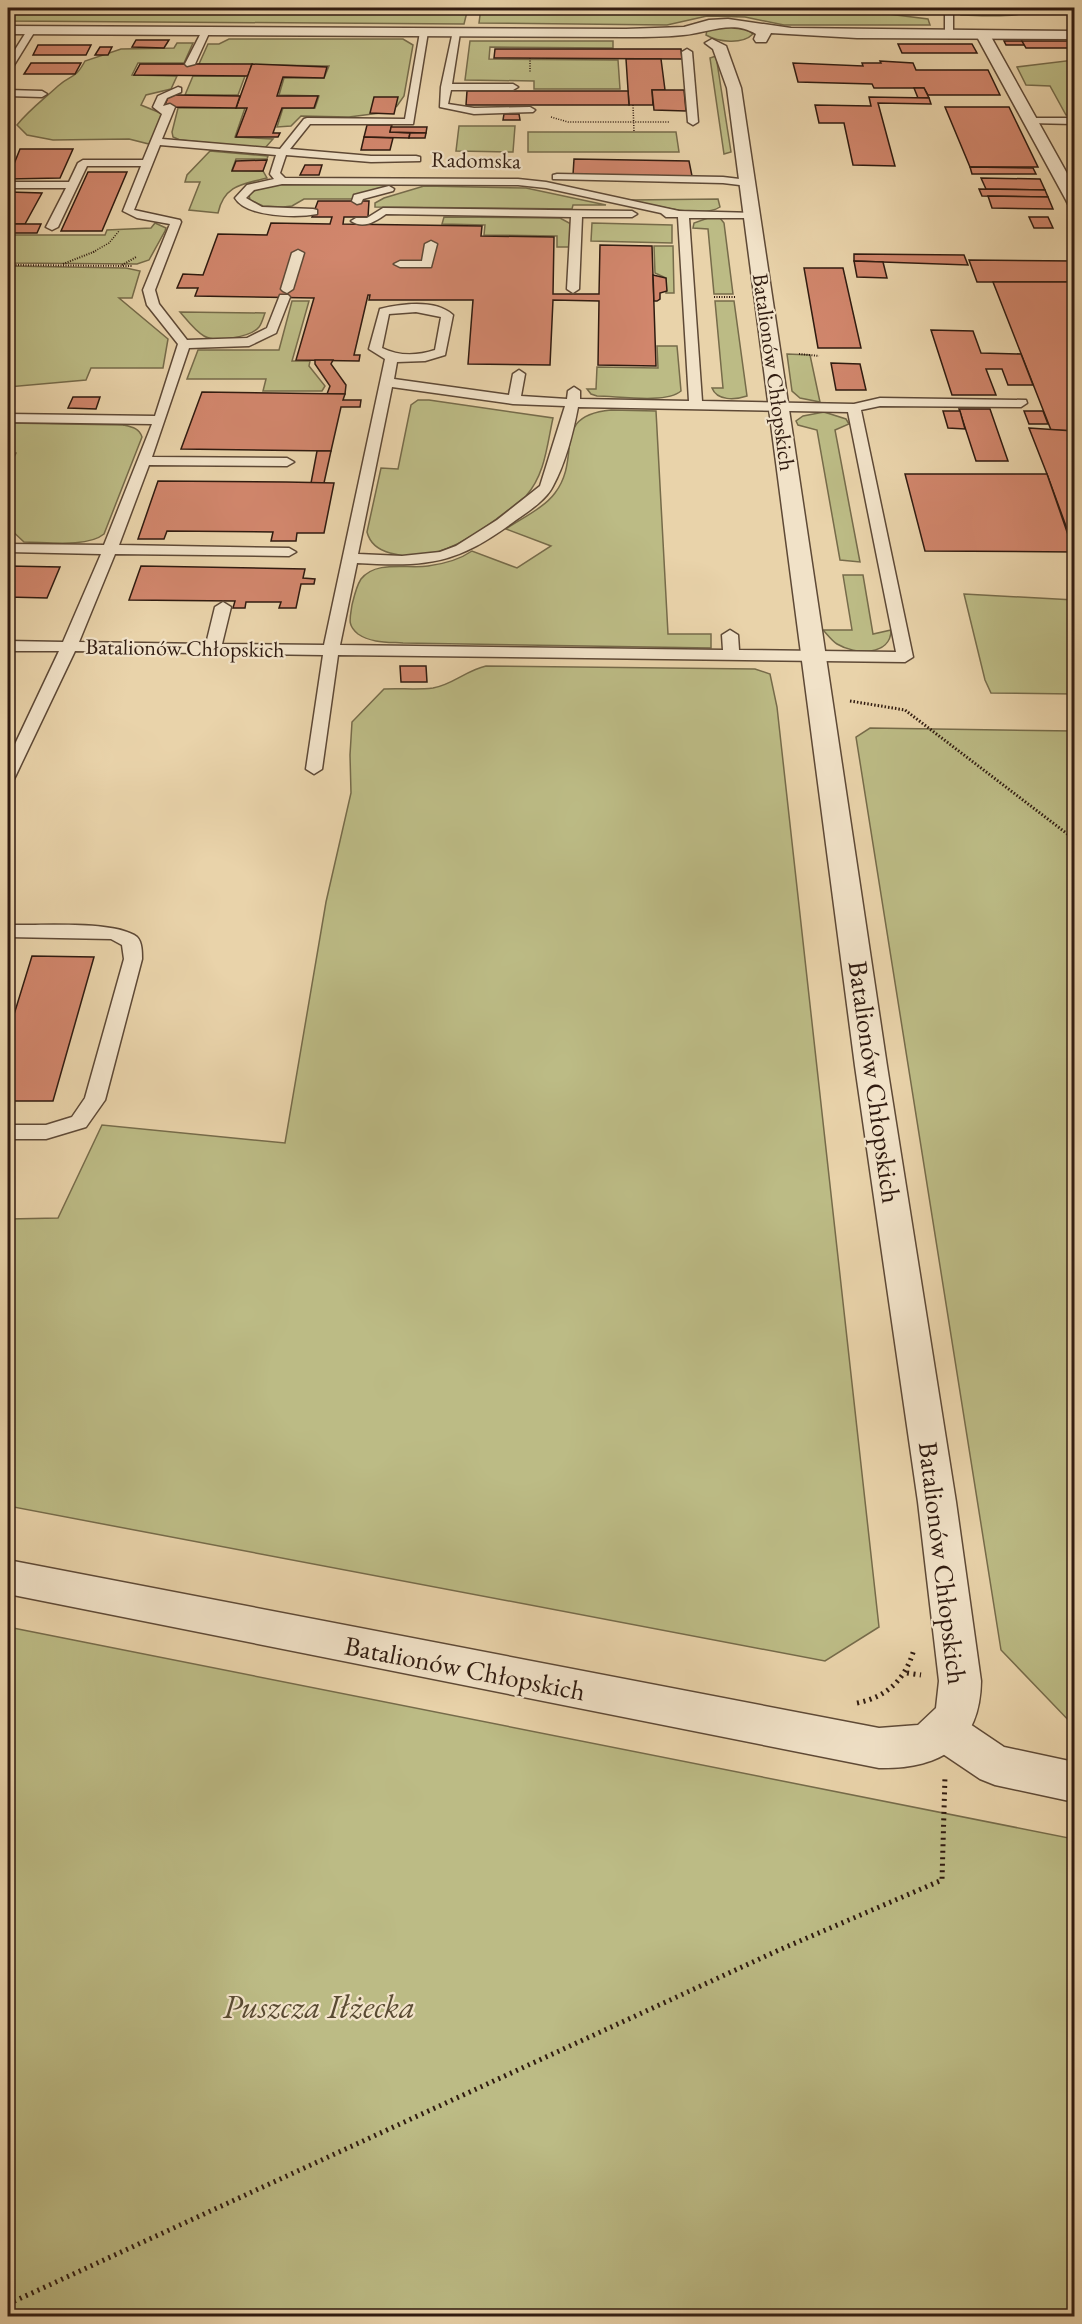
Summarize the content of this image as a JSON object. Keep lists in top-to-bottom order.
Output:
{
  "streets": {
    "street": ["Batalionów Chłopskich"],
    "lane": ["Radomska"]
  },
  "parks": ["Puszcza Iłżecka"]
}
